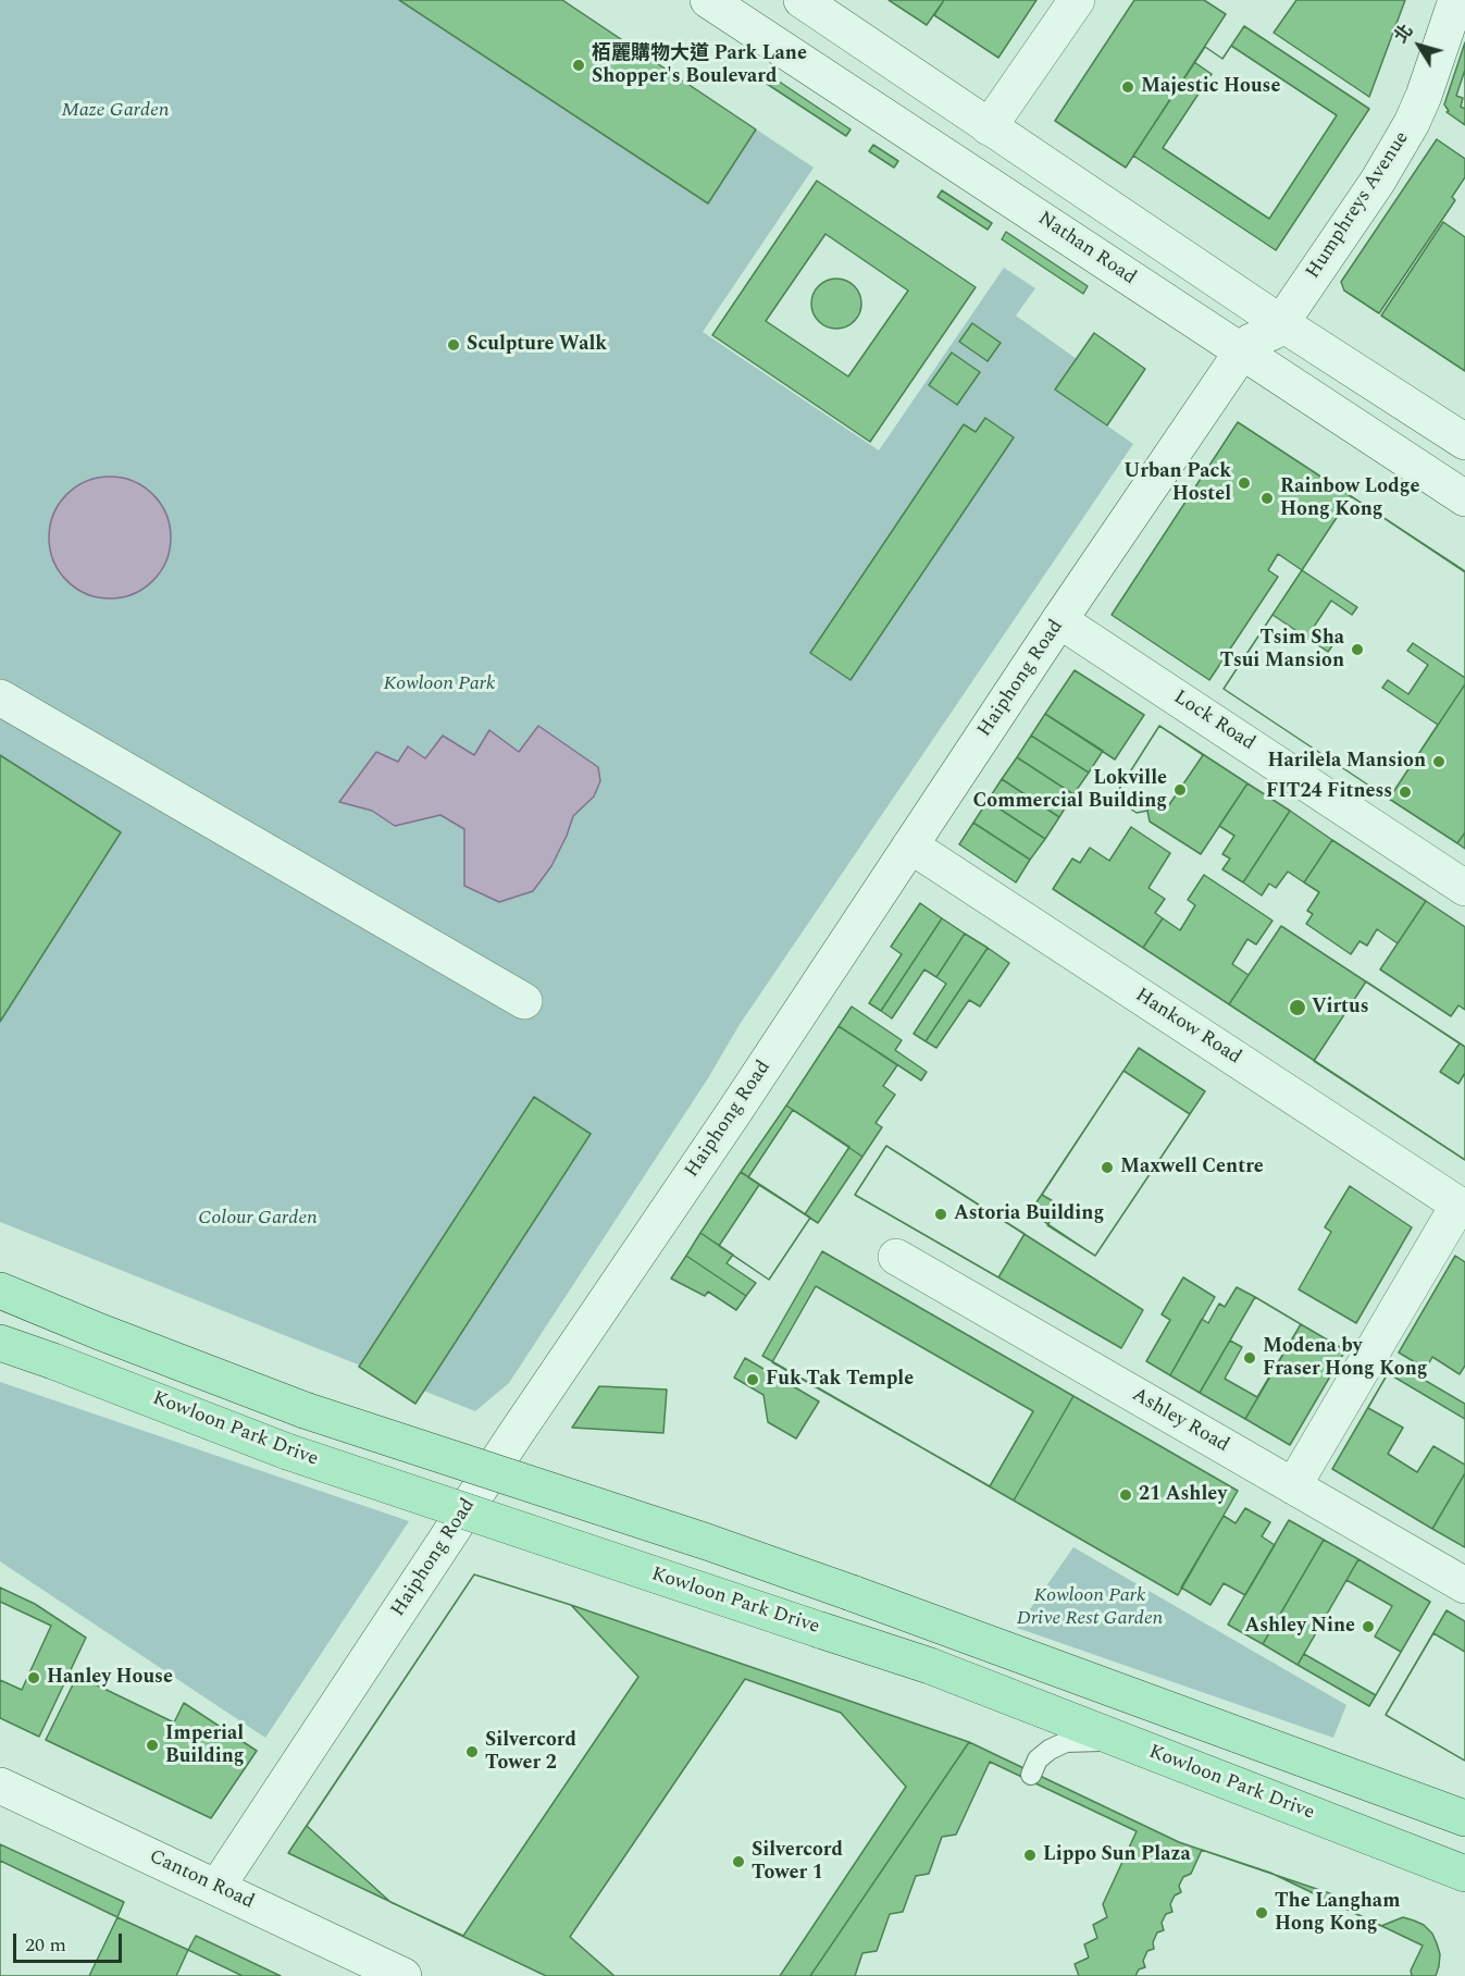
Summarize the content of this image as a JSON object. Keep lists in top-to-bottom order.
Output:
{
  "streets": {
    "main road": ["Kowloon Park Drive"],
    "street": [
      "Humphreys Avenue",
      "Nathan Road",
      "Haiphong Road",
      "Lock Road",
      "Hankow Road",
      "Ashley Road",
      "Canton Road"
    ]
  },
  "crossings": [
    ["Humphreys Avenue", "Nathan Road"],
    ["Humphreys Avenue", "Haiphong Road"],
    ["Nathan Road", "Haiphong Road"],
    ["Haiphong Road", "Lock Road"],
    ["Haiphong Road", "Hankow Road"],
    ["Haiphong Road", "Canton Road"]
  ],
  "parks": [
    "Maze Garden",
    "Kowloon Park",
    "Colour Garden",
    "Kowloon Park Drive Rest Garden"
  ],
  "places": [
    "栢麗購物大道 Park Lane Shopper's Boulevard",
    "Majestic House",
    "Sculpture Walk",
    "Urban Pack Hostel",
    "Rainbow Lodge Hong Kong",
    "Tsim Sha Tsui Mansion",
    "Harilela Mansion",
    "Lokville Commercial Building",
    "FIT24 Fitness",
    "Virtus",
    "Maxwell Centre",
    "Astoria Building",
    "Modena by Fraser Hong Kong",
    "Fuk Tak Temple",
    "21 Ashley",
    "Ashley Nine",
    "Hanley House",
    "Imperial Building",
    "Silvercord Tower 2",
    "Lippo Sun Plaza",
    "Silvercord Tower 1",
    "The Langham Hong Kong"
  ],
  "scale_bar": "20 m",
  "north": "top left"
}
